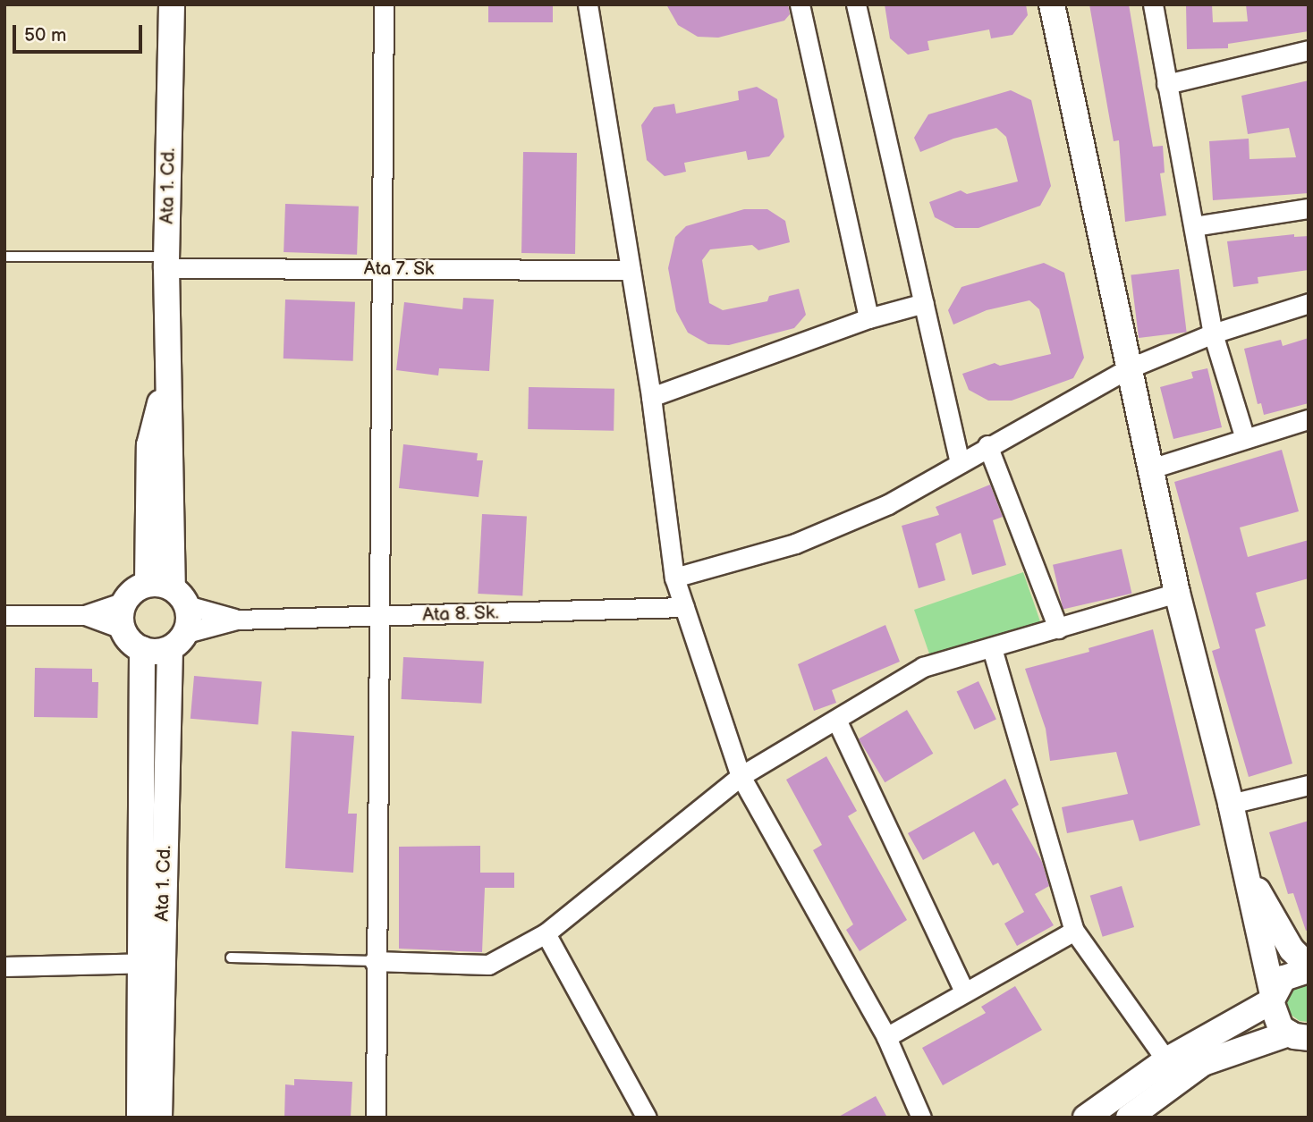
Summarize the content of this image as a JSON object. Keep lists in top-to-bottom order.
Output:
{
  "streets": {
    "street": ["Ata 1. Cd.", "Ata 7. Sk", "Ata 8. Sk."]
  },
  "crossings": [
    ["Ata 1. Cd.", "Ata 7. Sk"]
  ],
  "scale_bar": "50 m"
}
